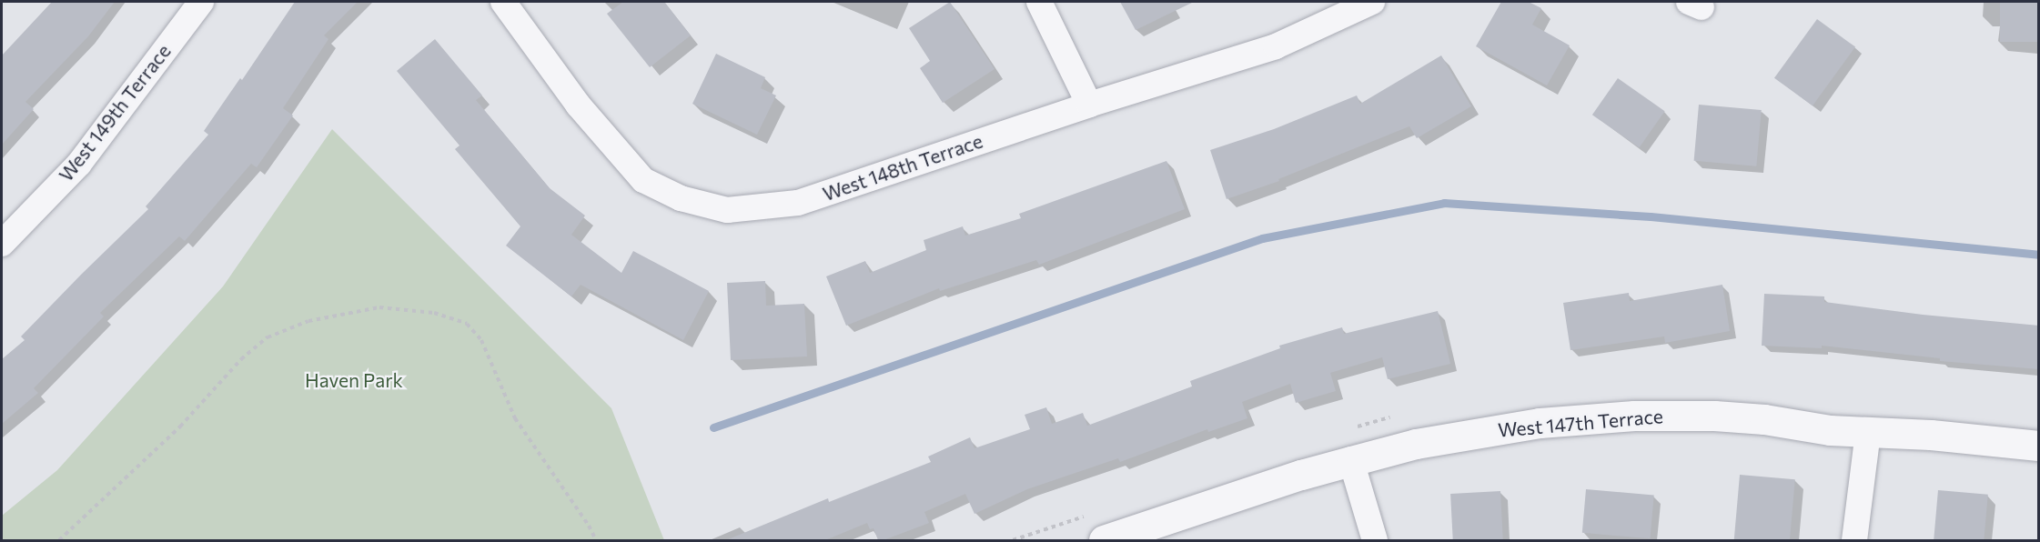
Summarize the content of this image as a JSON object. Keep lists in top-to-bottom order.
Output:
{
  "streets": {
    "street": ["West 149th Terrace", "West 148th Terrace", "West 147th Terrace"]
  },
  "parks": ["Haven Park"]
}
